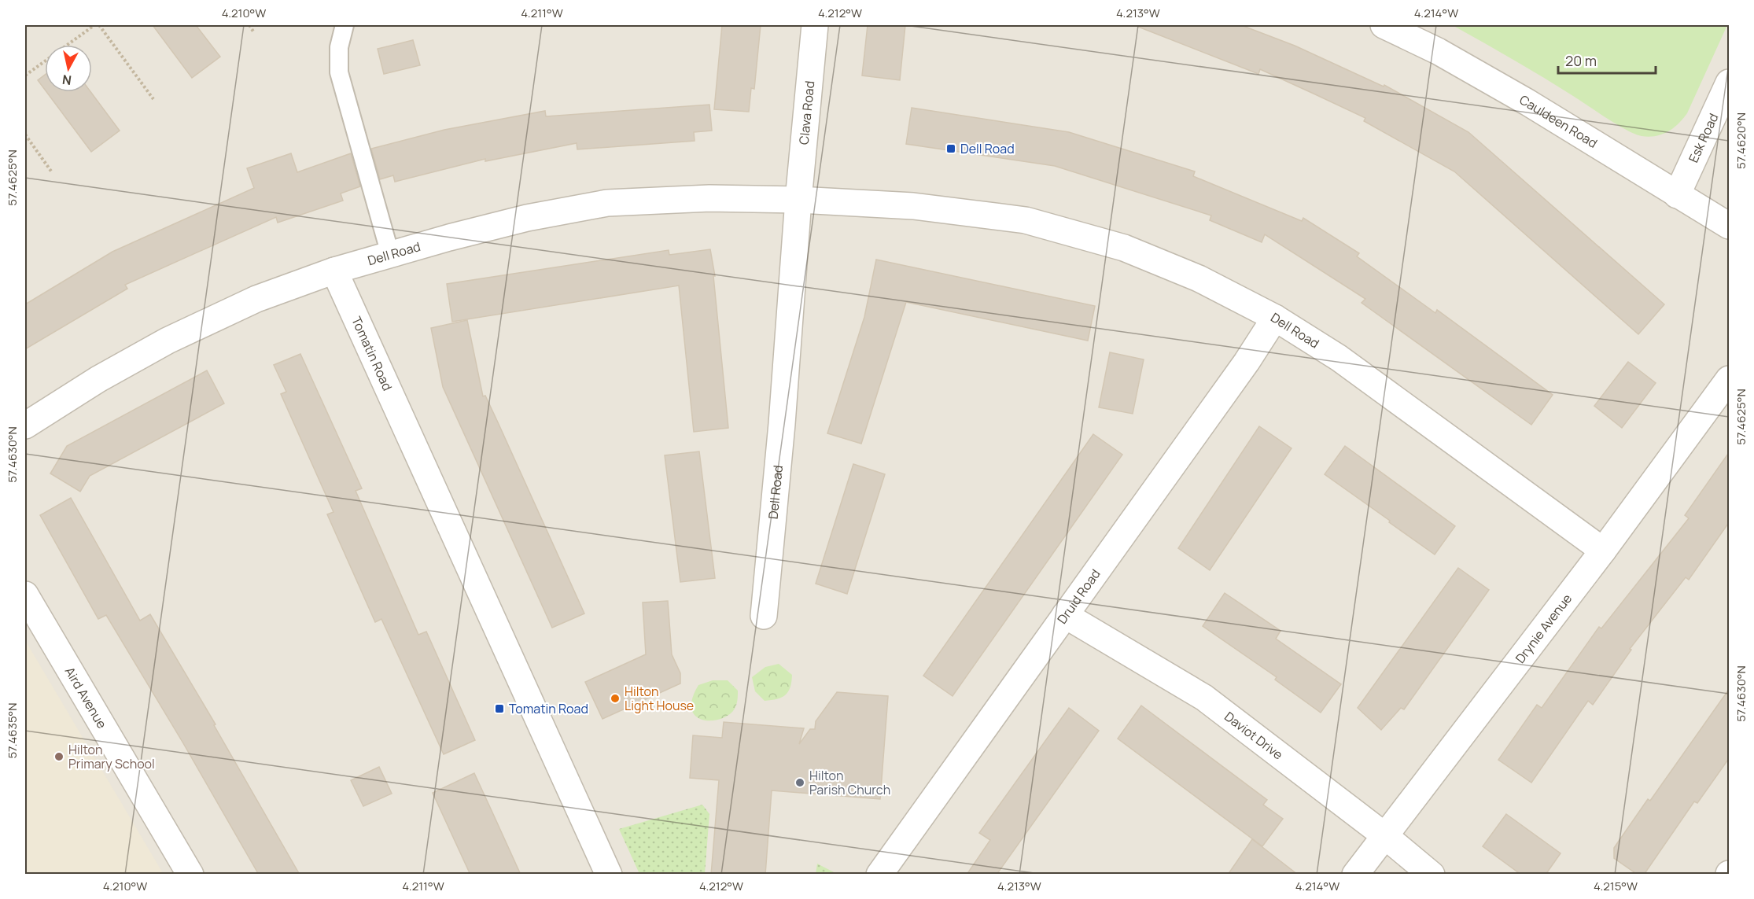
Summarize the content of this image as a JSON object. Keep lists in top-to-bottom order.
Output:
{
  "streets": {
    "street": [
      "Clava Road",
      "Cauldeen Road",
      "Esk Road",
      "Dell Road",
      "Tomatin Road",
      "Druid Road",
      "Drynie Avenue",
      "Aird Avenue",
      "Daviot Drive"
    ]
  },
  "crossings": [
    ["Clava Road", "Dell Road"],
    ["Cauldeen Road", "Esk Road"],
    ["Dell Road", "Tomatin Road"],
    ["Dell Road", "Druid Road"],
    ["Dell Road", "Drynie Avenue"],
    ["Druid Road", "Daviot Drive"],
    ["Drynie Avenue", "Daviot Drive"]
  ],
  "places": {
    "transit": ["Dell Road", "Tomatin Road"],
    "other": ["Hilton Light House", "Hilton Primary School", "Hilton Parish Church"]
  },
  "scale_bar": "20 m",
  "north": "bottom",
  "coordinates": [
    "4.210°W",
    "4.211°W",
    "4.212°W",
    "4.213°W",
    "4.214°W",
    "57.4620°N",
    "57.4625°N",
    "57.4630°N",
    "57.4635°N",
    "4.215°W"
  ]
}
